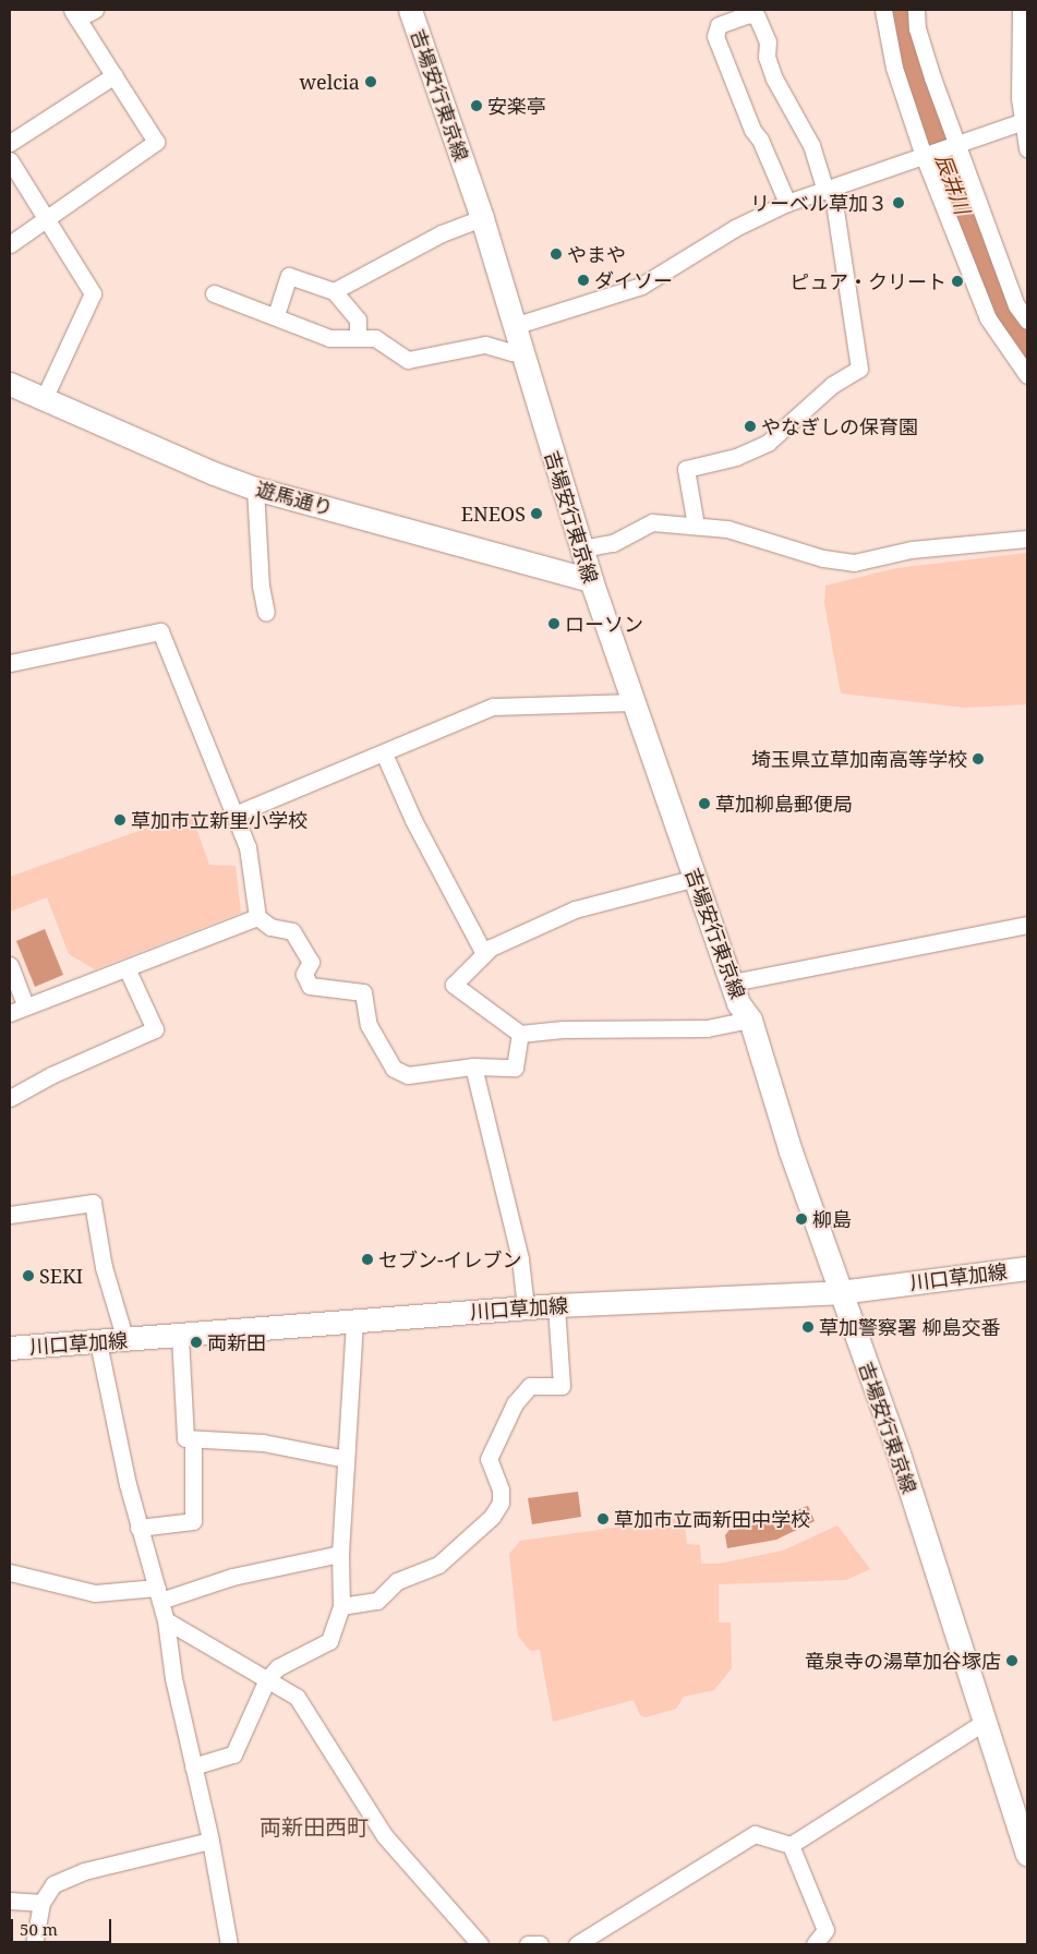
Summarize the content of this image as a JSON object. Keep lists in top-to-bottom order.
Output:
{
  "streets": {
    "main road": ["吉場安行東京線", "遊馬通り", "川口草加線"]
  },
  "crossings": [
    ["吉場安行東京線", "遊馬通り"],
    ["吉場安行東京線", "川口草加線"]
  ],
  "districts": ["両新田西町"],
  "water": ["辰井川"],
  "places": [
    "welcia",
    "安楽亭",
    "リーベル草加３",
    "やまや",
    "ダイソー",
    "ピュア・クリート",
    "やなぎしの保育園",
    "ENEOS",
    "ローソン",
    "埼玉県立草加南高等学校",
    "草加柳島郵便局",
    "草加市立新里小学校",
    "柳島",
    "セブン-イレブン",
    "SEKI",
    "草加警察署 柳島交番",
    "両新田",
    "草加市立両新田中学校",
    "竜泉寺の湯草加谷塚店"
  ],
  "scale_bar": "50 m"
}
